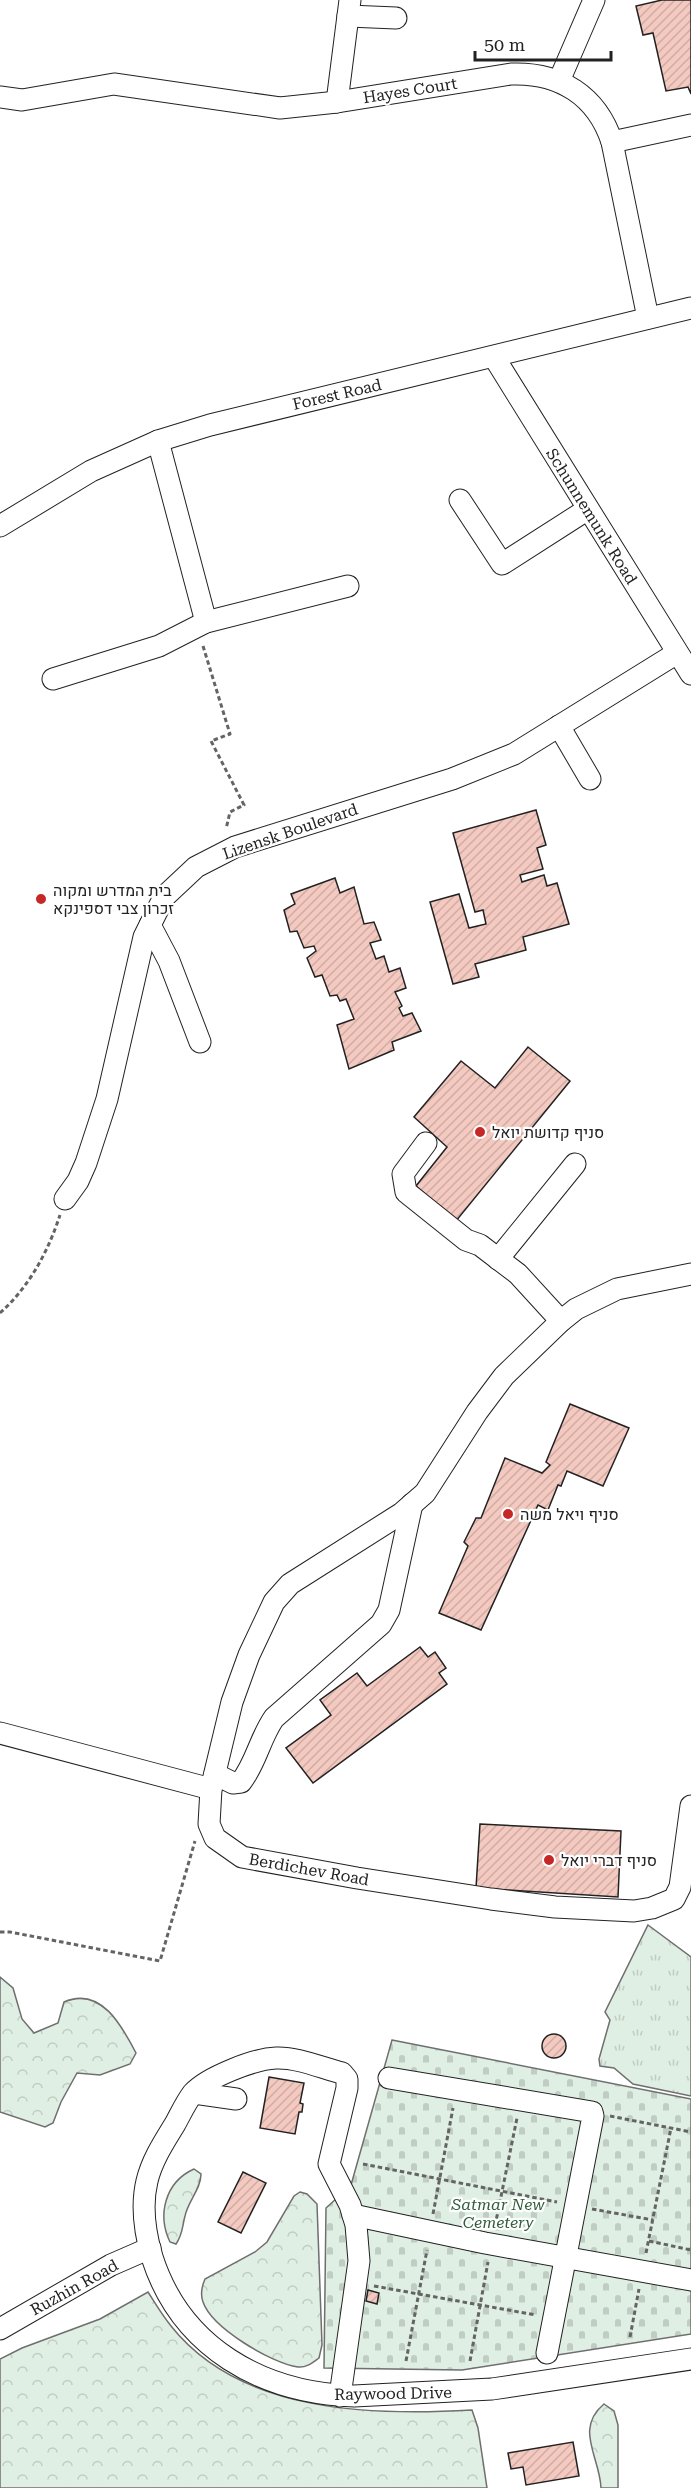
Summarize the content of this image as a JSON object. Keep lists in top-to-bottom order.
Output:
{
  "streets": {
    "street": [
      "Hayes Court",
      "Forest Road",
      "Schunnemunk Road",
      "Lizensk Boulevard",
      "Berdichev Road",
      "Ruzhin Road",
      "Raywood Drive"
    ]
  },
  "crossings": [
    ["Hayes Court", "Forest Road"],
    ["Forest Road", "Schunnemunk Road"],
    ["Schunnemunk Road", "Lizensk Boulevard"],
    ["Ruzhin Road", "Raywood Drive"]
  ],
  "parks": ["Satmar New Cemetery"],
  "places": [
    "בית המדרש ומקוה זכרון צבי דספינקא",
    "סניף קדושת יואל",
    "סניף ויאל משה",
    "סניף דברי יואל"
  ],
  "scale_bar": "50 m"
}
